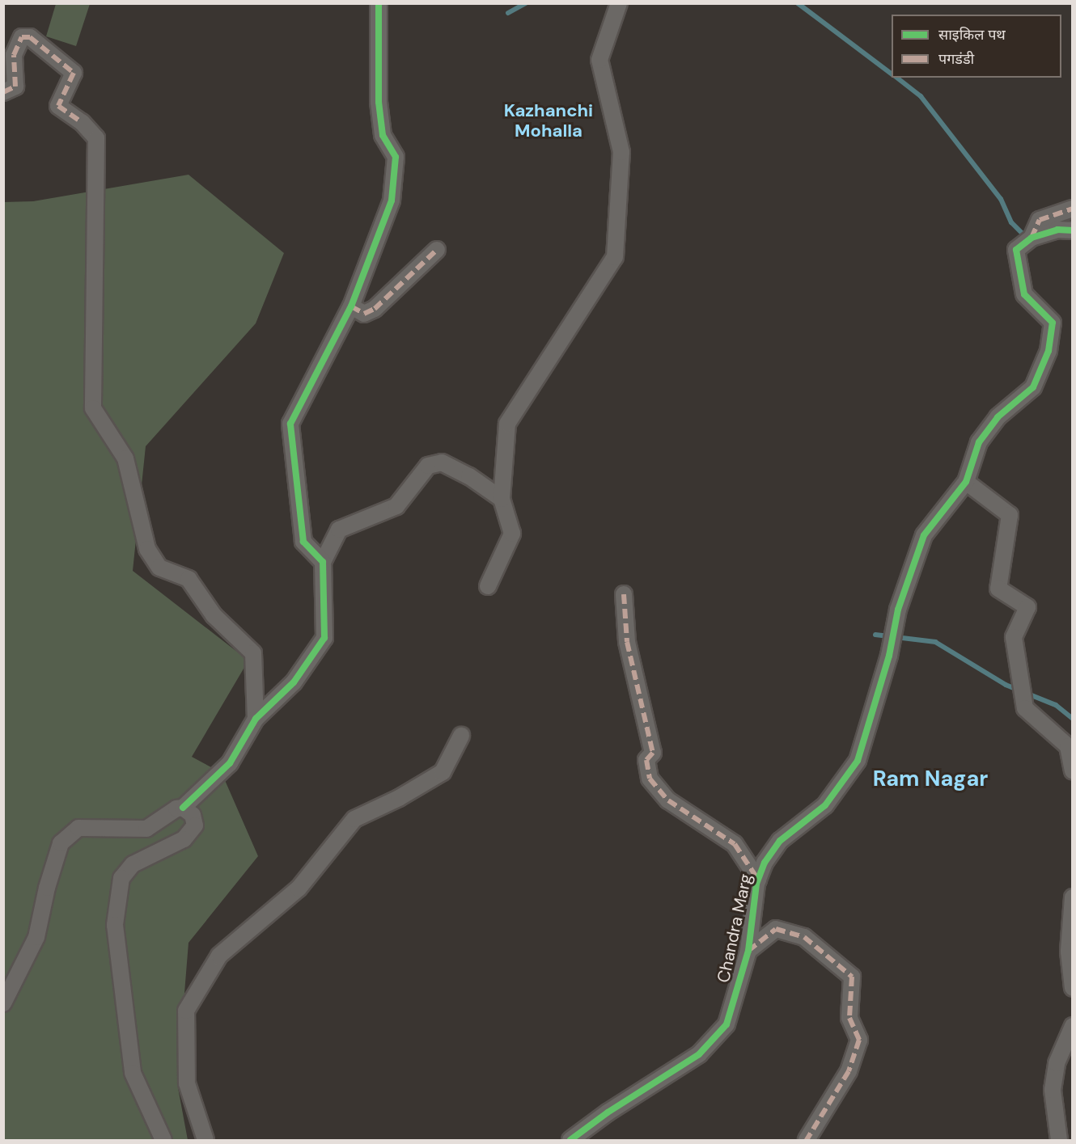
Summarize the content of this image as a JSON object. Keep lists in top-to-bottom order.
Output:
{
  "streets": {
    "street": ["Chandra Marg"]
  },
  "districts": ["Kazhanchi Mohalla", "Ram Nagar"],
  "legend": ["साइकिल पथ", "पगडंडी"]
}
